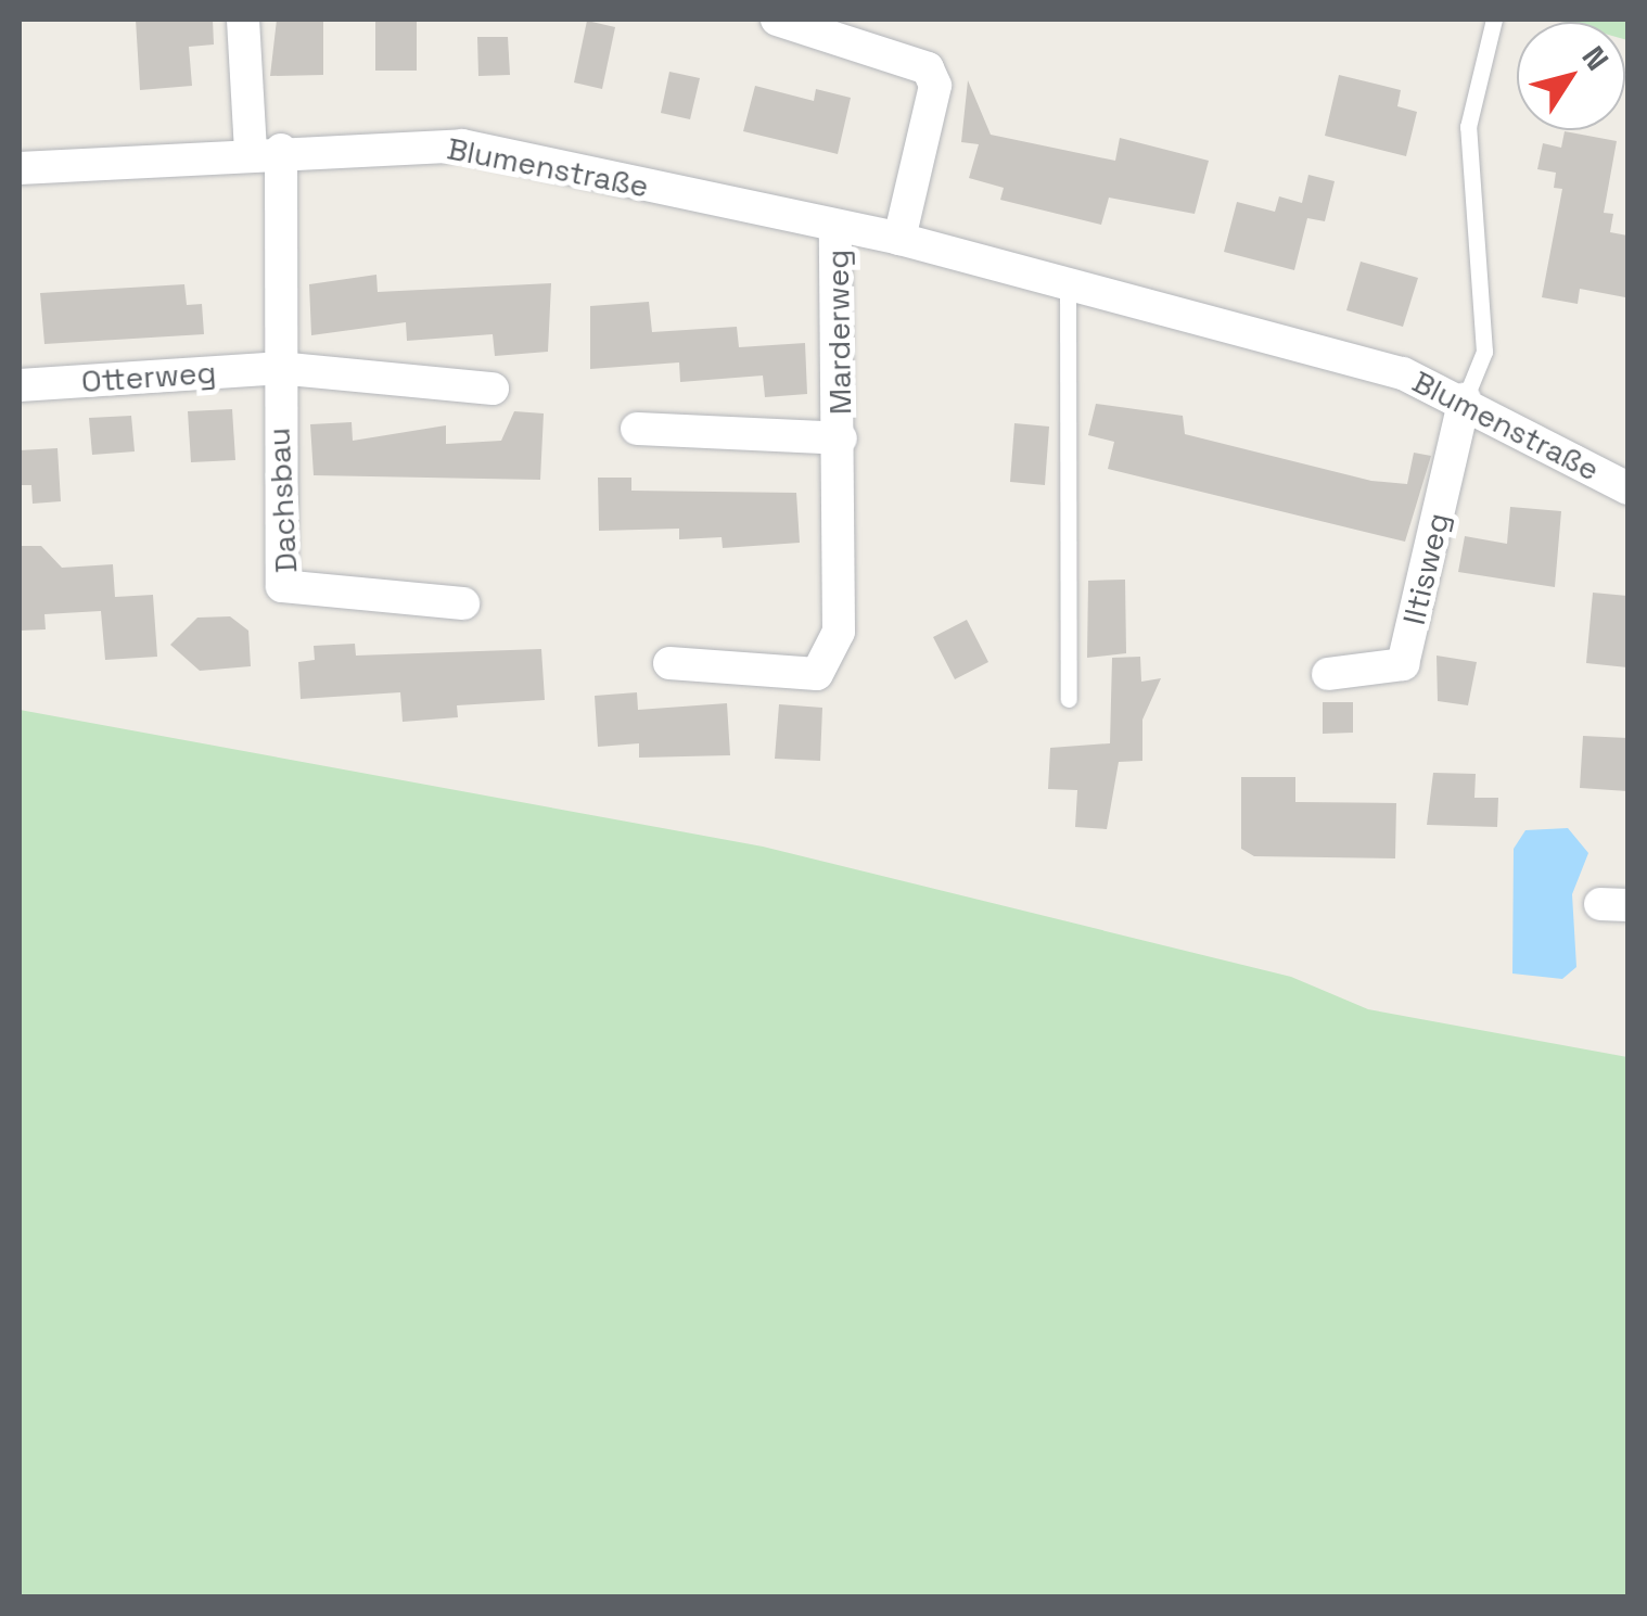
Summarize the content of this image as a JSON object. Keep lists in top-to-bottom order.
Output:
{
  "streets": {
    "street": [
      "Blumenstraße",
      "Marderweg",
      "Otterweg",
      "Dachsbau",
      "Iltisweg"
    ]
  },
  "crossings": [
    ["Blumenstraße", "Marderweg"],
    ["Blumenstraße", "Dachsbau"],
    ["Blumenstraße", "Iltisweg"],
    ["Otterweg", "Dachsbau"]
  ],
  "north": "top right"
}
